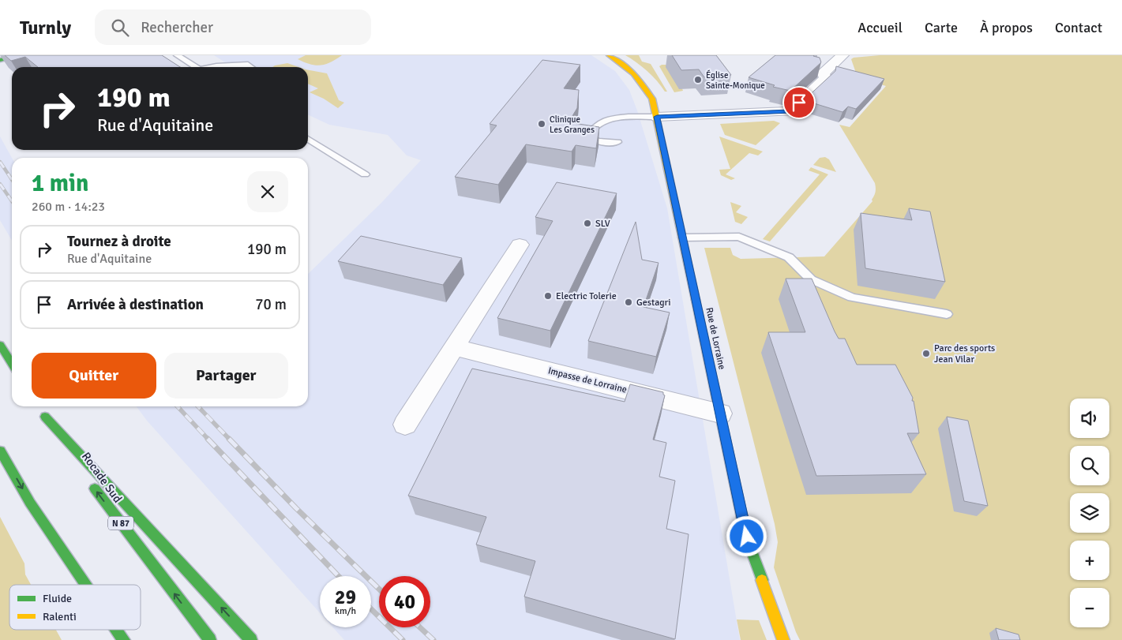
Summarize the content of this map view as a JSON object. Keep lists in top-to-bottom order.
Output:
{
  "streets": {
    "main road": ["Rue de Lorraine", "Rocade Sud", "N 87"],
    "street": ["Impasse de Lorraine"]
  },
  "crossings": [
    ["Rue de Lorraine", "Impasse de Lorraine"]
  ],
  "places": [
    "Église Sainte-Monique",
    "Clinique Les Granges",
    "SLV",
    "Electric Tolerie",
    "Gestagri",
    "Parc des sports Jean Vilar"
  ],
  "legend": ["Fluide", "Ralenti"],
  "page": {
    "header": "Turnly",
    "search": "Rechercher",
    "nav": [
      "Accueil",
      "Carte",
      "À propos",
      "Contact"
    ],
    "turn": ["190 m", "Rue d'Aquitaine"],
    "heading": ["1 min", "260 m · 14:23"],
    "list": [
      {
        "name": "Tournez à droite",
        "note": "Rue d'Aquitaine",
        "value": "190 m"
      },
      {
        "name": "Arrivée à destination",
        "value": "70 m"
      }
    ],
    "buttons": ["Quitter", "Partager"],
    "map_buttons": ["+", "−"],
    "speed": "29 km/h",
    "limit": "40"
  }
}
